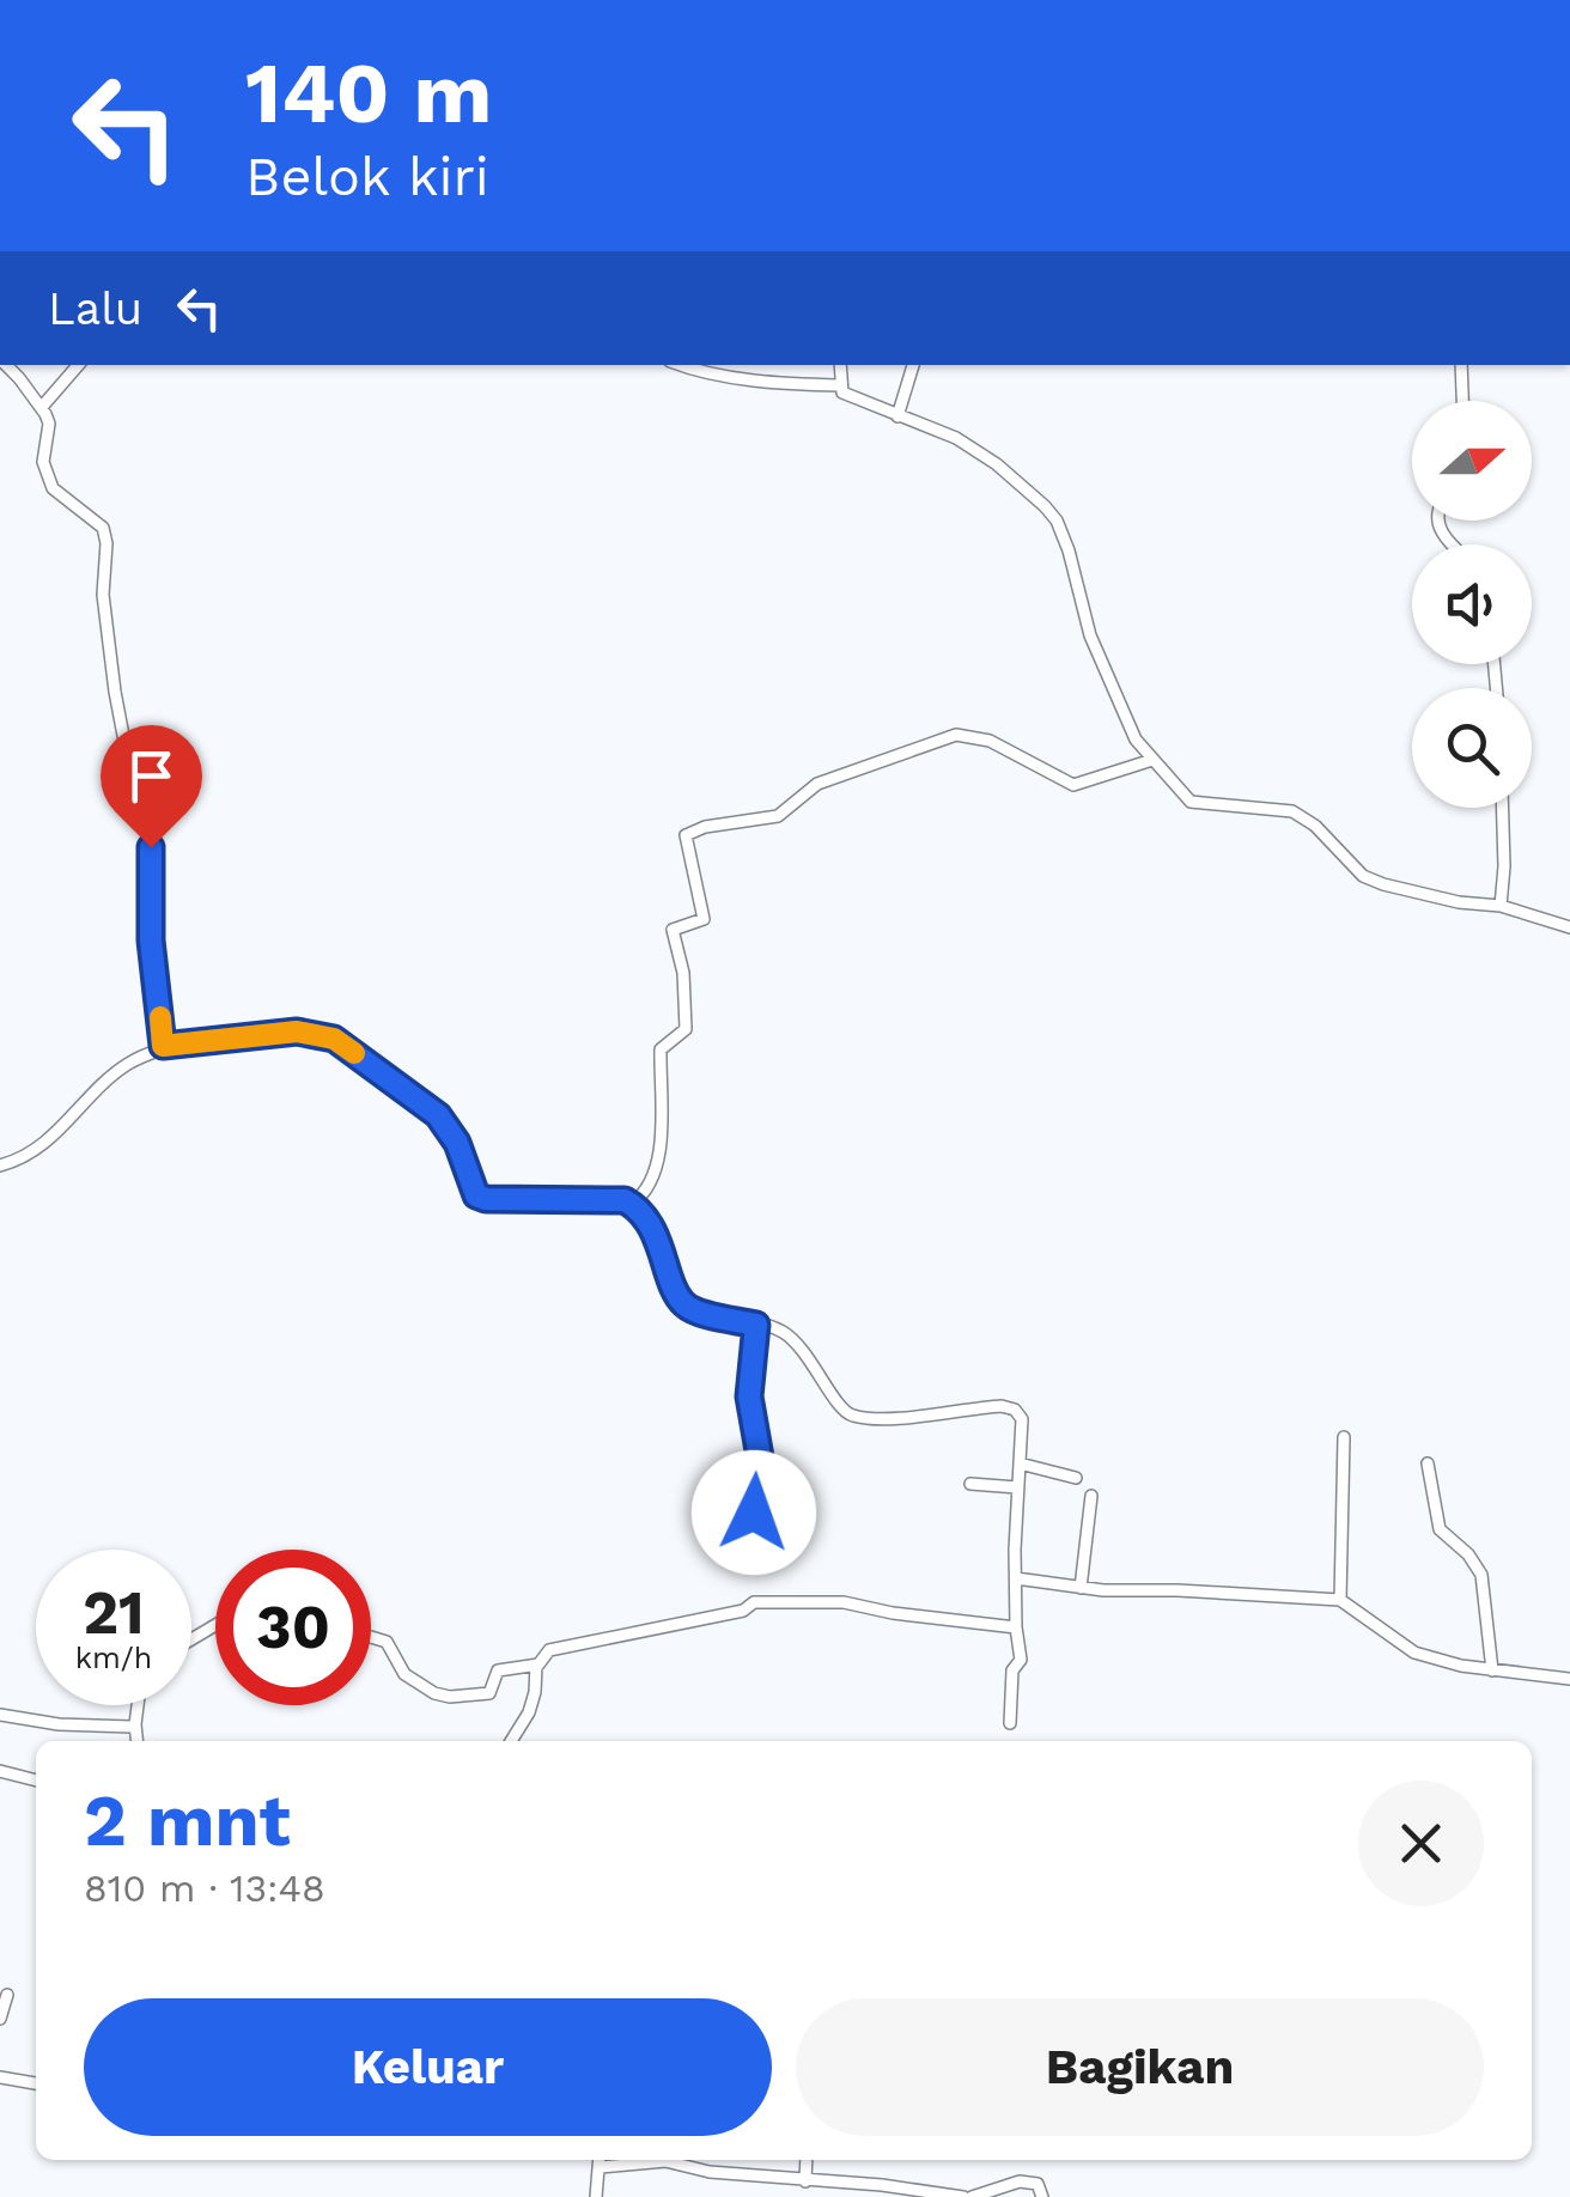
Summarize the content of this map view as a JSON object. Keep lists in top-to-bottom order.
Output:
{
  "north": "right",
  "page": {
    "turn": ["140 m", "Belok kiri"],
    "then": "Lalu",
    "speed": "21 km/h",
    "limit": "30",
    "heading": ["2 mnt", "810 m · 13:48"],
    "buttons": ["Keluar", "Bagikan"]
  }
}
